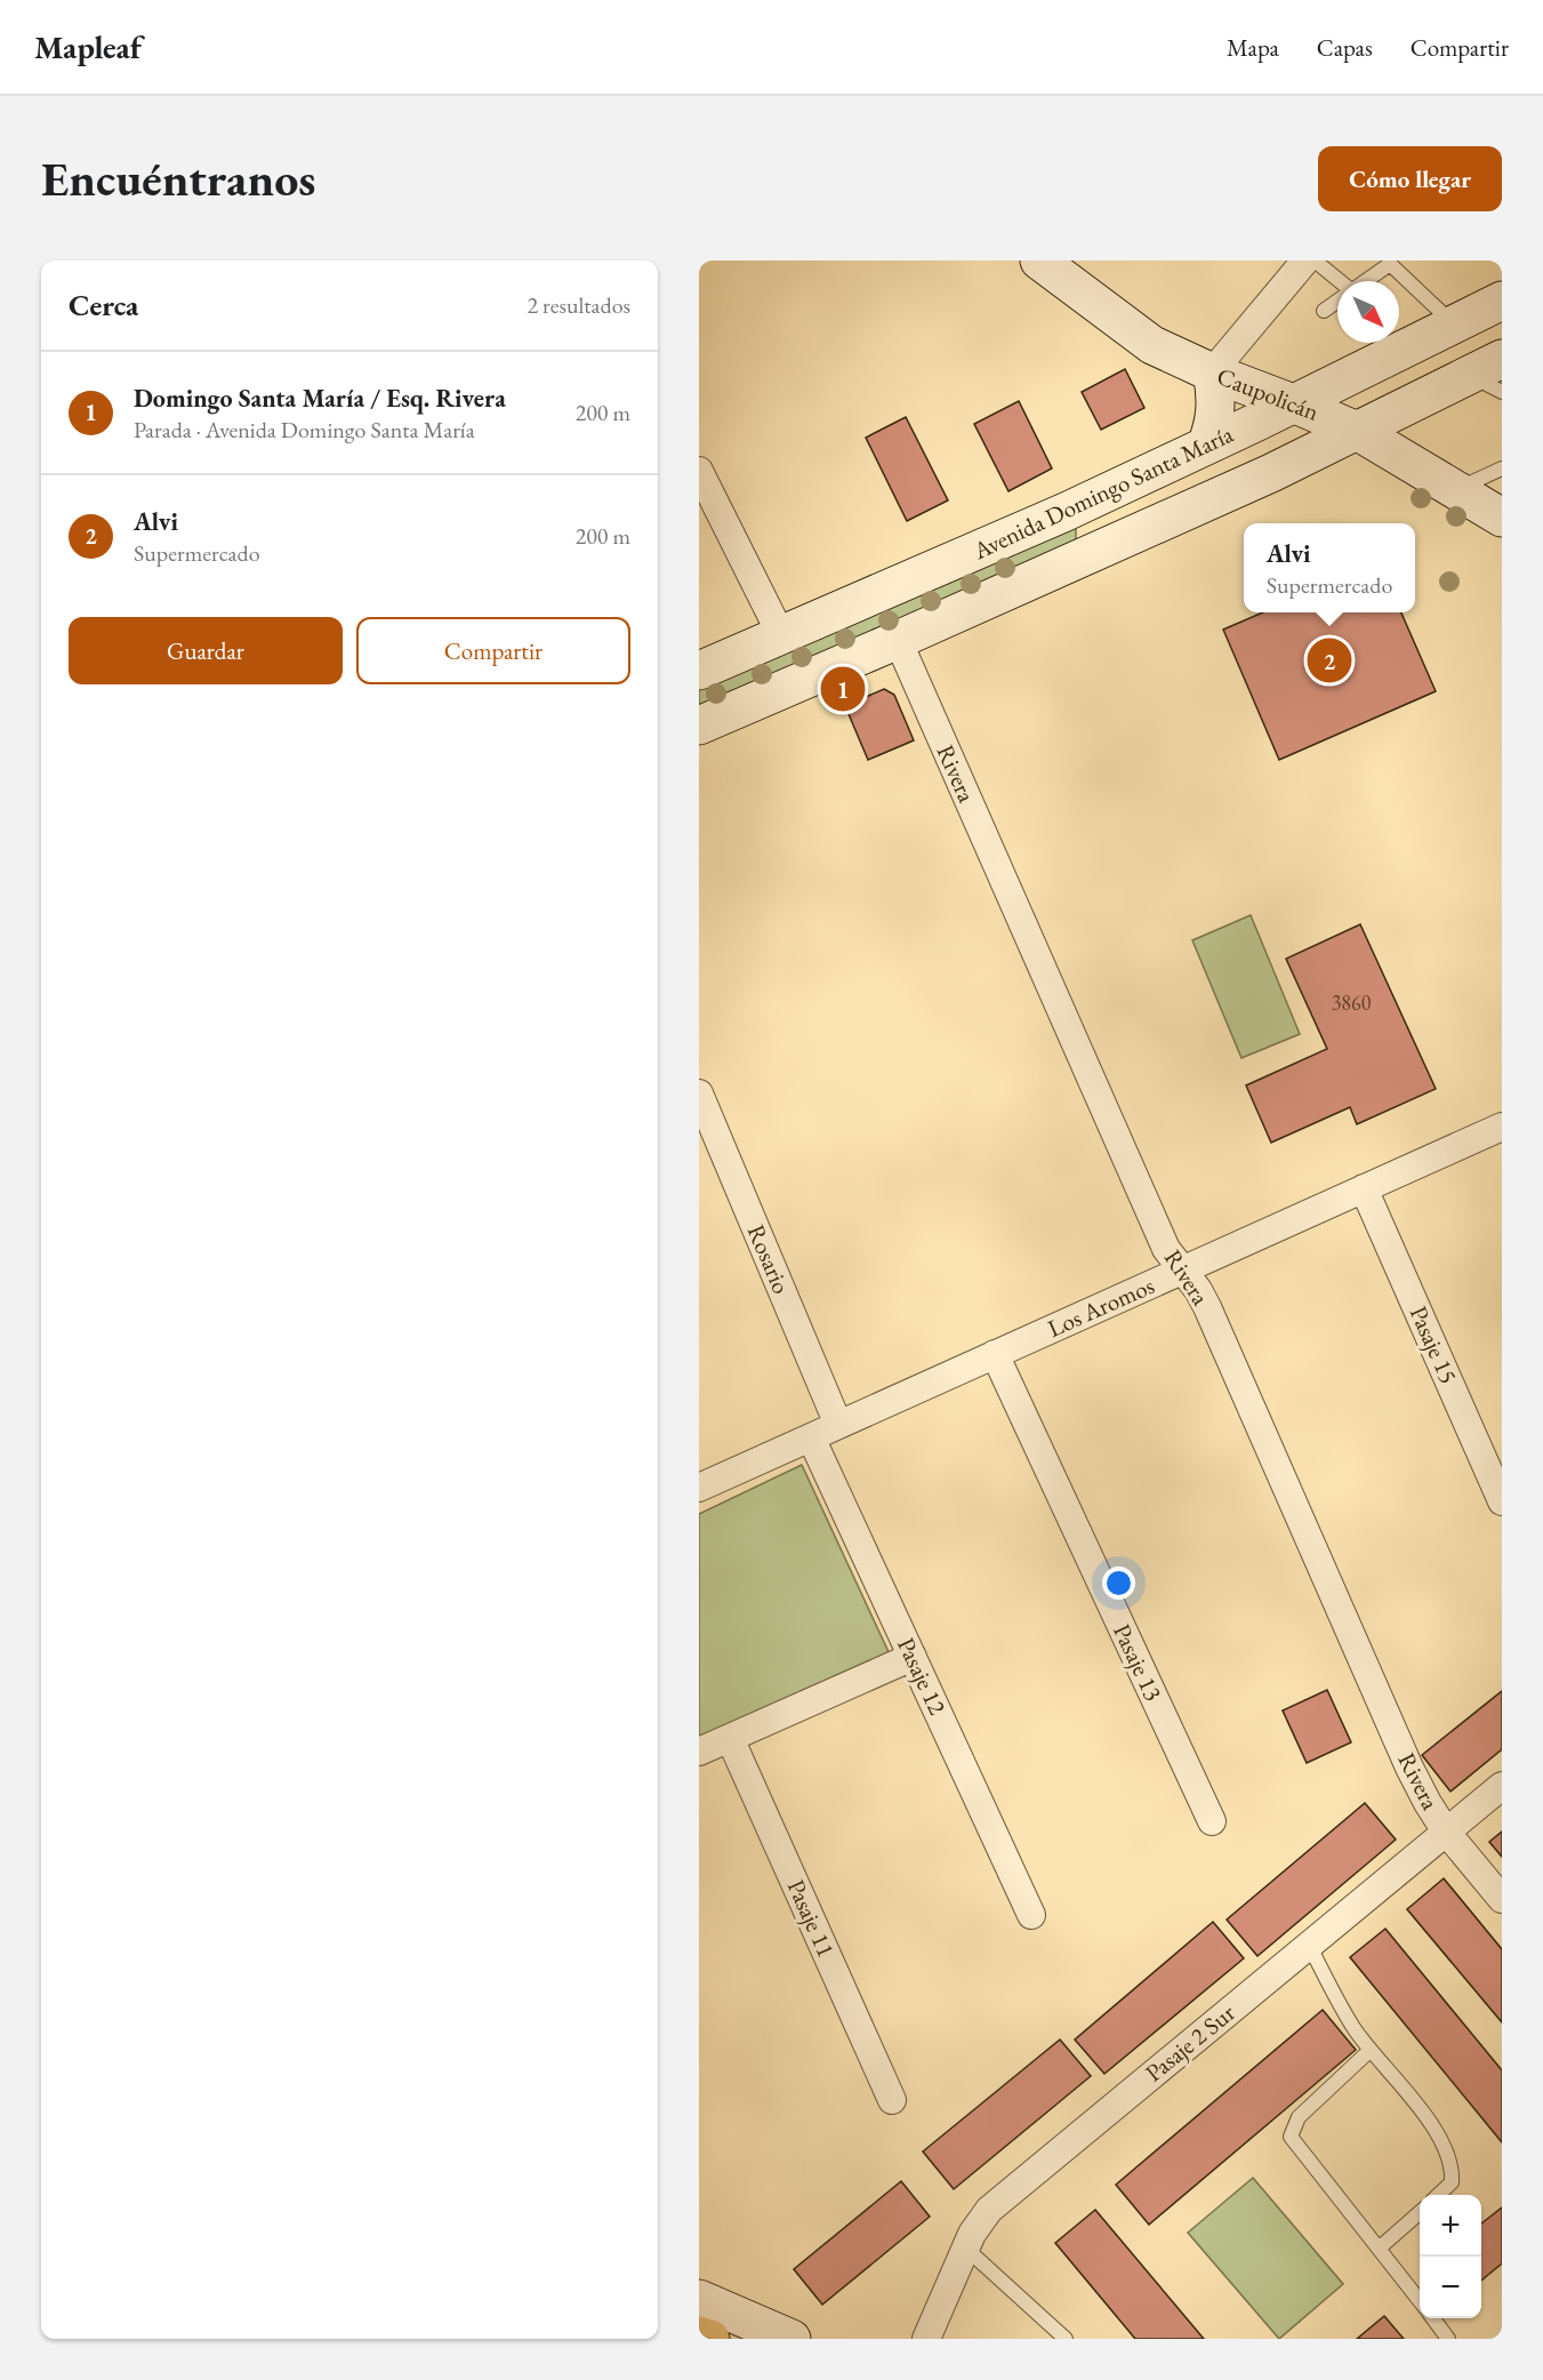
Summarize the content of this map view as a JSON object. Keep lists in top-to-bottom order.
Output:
{
  "streets": {
    "main road": ["Caupolicán", "Avenida Domingo Santa María"],
    "street": [
      "Rivera",
      "Rosario",
      "Los Aromos",
      "Pasaje 15",
      "Pasaje 13",
      "Pasaje 12",
      "Pasaje 11",
      "Pasaje 2 Sur"
    ]
  },
  "crossings": [
    ["Caupolicán", "Avenida Domingo Santa María"],
    ["Avenida Domingo Santa María", "Rivera"],
    ["Rivera", "Los Aromos"],
    ["Rivera", "Pasaje 2 Sur"],
    ["Rosario", "Los Aromos"],
    ["Los Aromos", "Pasaje 15"],
    ["Los Aromos", "Pasaje 13"],
    ["Los Aromos", "Pasaje 12"]
  ],
  "house_numbers": ["3860"],
  "north": "bottom right",
  "page": {
    "header": "Mapleaf",
    "nav": ["Mapa", "Capas", "Compartir"],
    "buttons": [
      "Cómo llegar",
      ["Guardar", "Compartir"]
    ],
    "title": "Encuéntranos",
    "heading": ["Cerca", "2 resultados"],
    "list": [
      {
        "mark": "1",
        "name": "Domingo Santa María / Esq. Rivera",
        "note": "Parada · Avenida Domingo Santa María",
        "value": "200 m"
      },
      {
        "mark": "2",
        "name": "Alvi",
        "note": "Supermercado",
        "value": "200 m"
      }
    ],
    "popup": ["Alvi", "Supermercado"],
    "pins": ["2", "1"],
    "map_buttons": ["+", "−"]
  }
}
